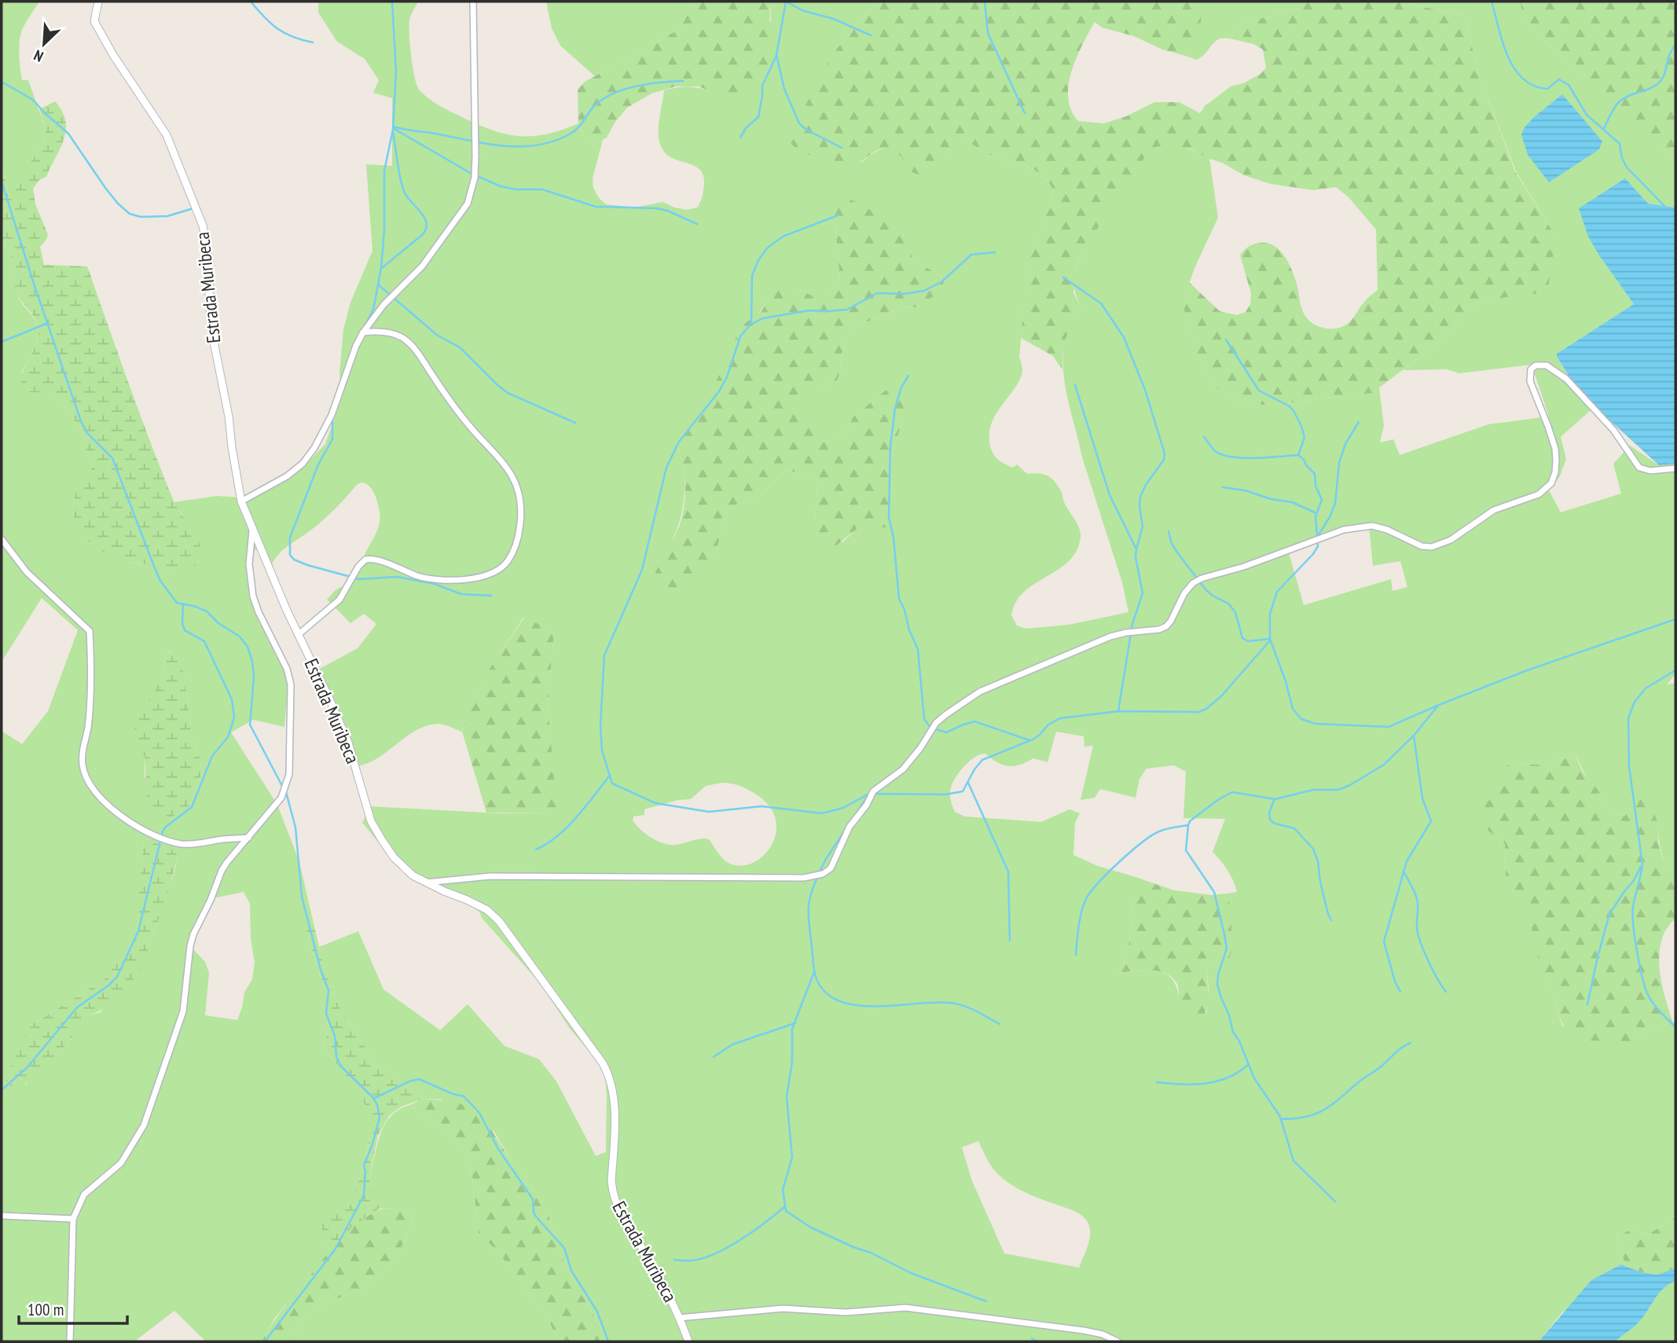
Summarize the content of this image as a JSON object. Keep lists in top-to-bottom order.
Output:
{
  "streets": {
    "street": ["Estrada Muribeca"]
  },
  "scale_bar": "100 m",
  "north": "bottom left"
}
